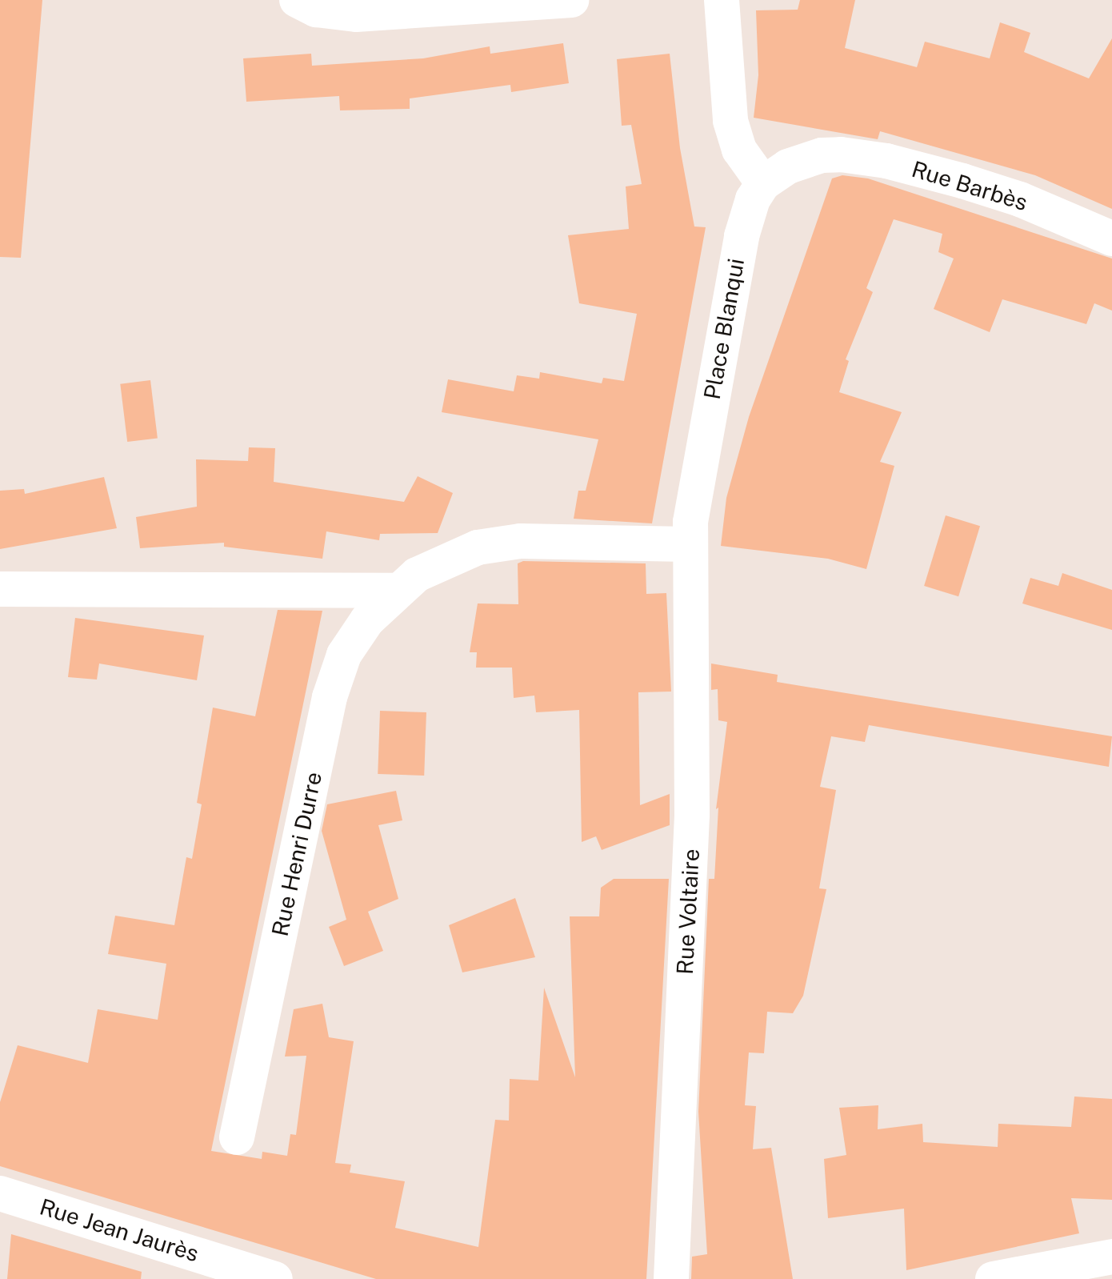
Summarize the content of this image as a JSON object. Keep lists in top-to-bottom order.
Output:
{
  "streets": {
    "street": [
      "Rue Barbès",
      "Place Blanqui",
      "Rue Henri Durre",
      "Rue Voltaire",
      "Rue Jean Jaurès"
    ]
  },
  "crossings": [
    ["Rue Barbès", "Place Blanqui"],
    ["Place Blanqui", "Rue Henri Durre"],
    ["Place Blanqui", "Rue Voltaire"],
    ["Rue Henri Durre", "Rue Voltaire"]
  ]
}
